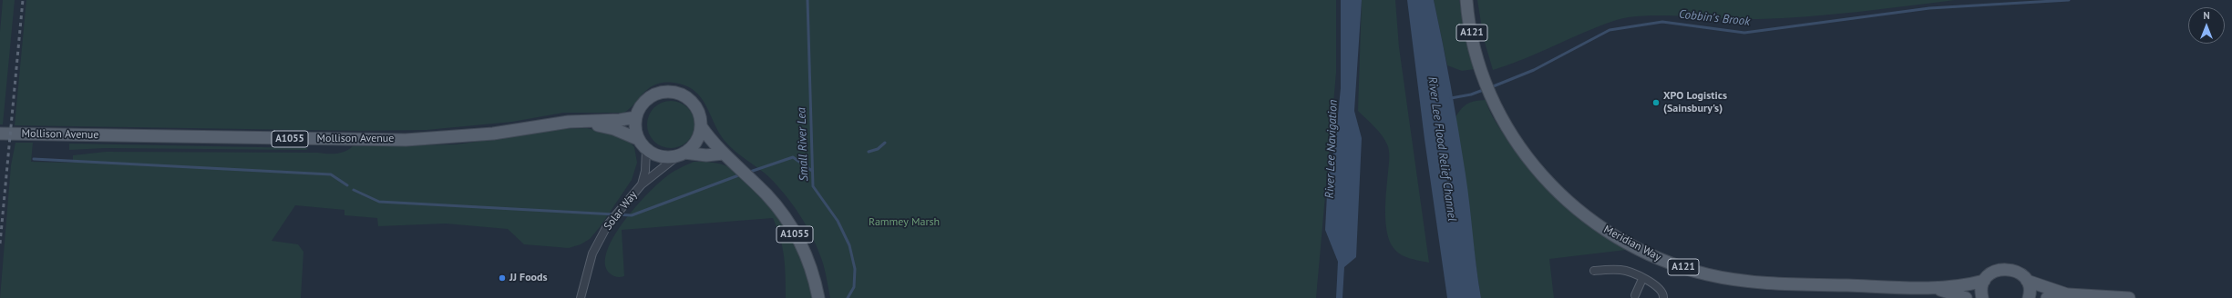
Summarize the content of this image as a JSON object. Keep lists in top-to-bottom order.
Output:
{
  "streets": {
    "main road": [
      "A121",
      "Mollison Avenue",
      "A1055",
      "Meridian Way"
    ],
    "street": ["Solar Way"]
  },
  "crossings": [
    ["Mollison Avenue", "A1055"],
    ["Mollison Avenue", "Solar Way"],
    ["A1055", "Solar Way"]
  ],
  "water": [
    "Cobbin's Brook",
    "Small River Lea",
    "River Lee Navigation",
    "River Lee Flood Relief Channel"
  ],
  "parks": ["Rammey Marsh"],
  "places": ["XPO Logistics (Sainsbury's)", "JJ Foods"],
  "north": "top"
}
